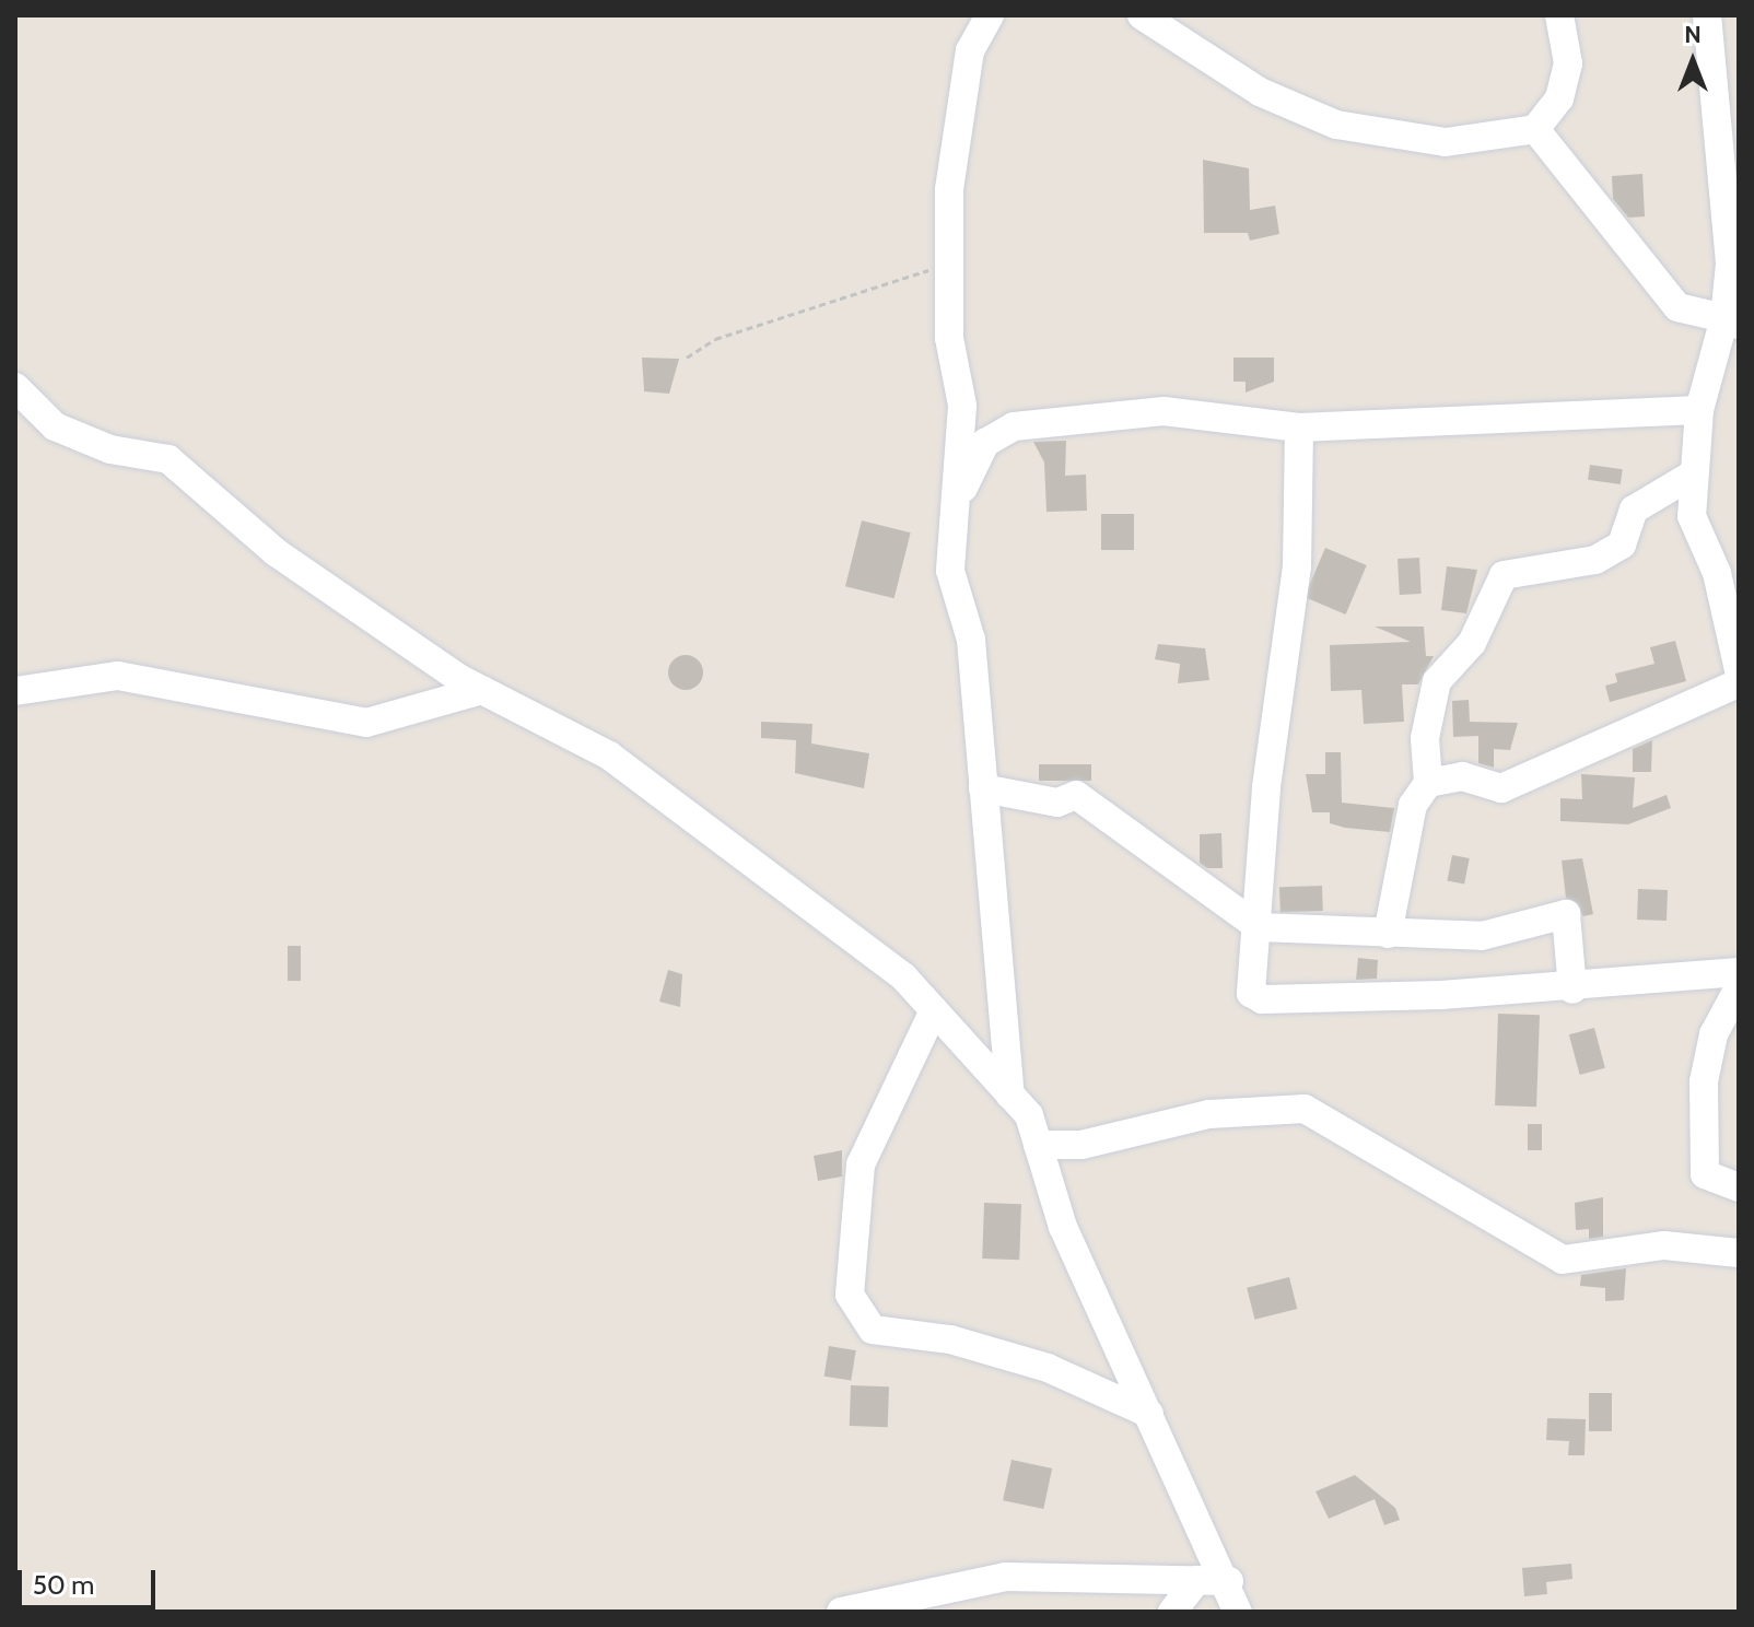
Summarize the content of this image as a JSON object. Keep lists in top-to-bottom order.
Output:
{
  "scale_bar": "50 m",
  "north": "top"
}
